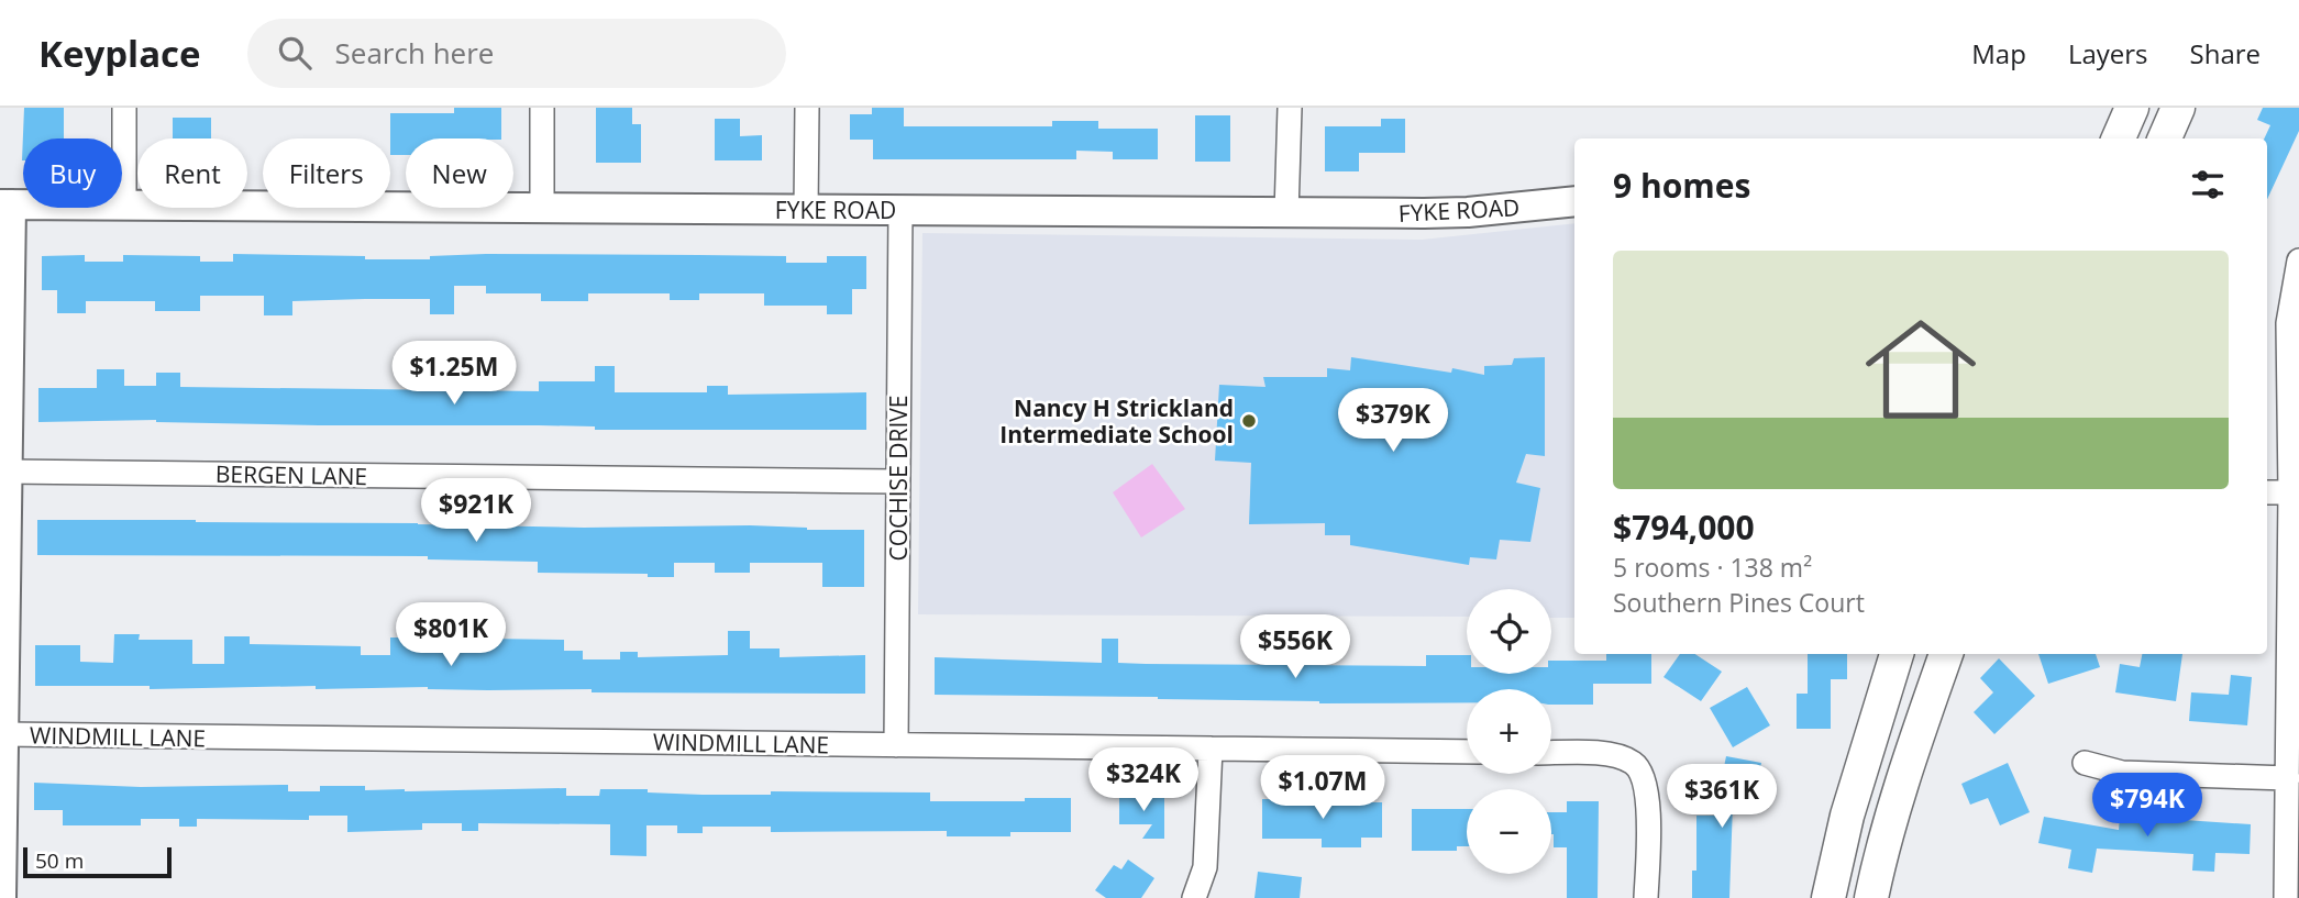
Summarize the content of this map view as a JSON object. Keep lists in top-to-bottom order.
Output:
{
  "streets": {
    "street": [
      "FYKE ROAD",
      "BERGEN LANE",
      "COCHISE DRIVE",
      "WINDMILL LANE"
    ]
  },
  "crossings": [
    ["FYKE ROAD", "COCHISE DRIVE"],
    ["BERGEN LANE", "COCHISE DRIVE"],
    ["COCHISE DRIVE", "WINDMILL LANE"]
  ],
  "places": ["Nancy H Strickland Intermediate School"],
  "scale_bar": "50 m",
  "page": {
    "header": "Keyplace",
    "search": "Search here",
    "nav": ["Map", "Layers", "Share"],
    "chip": [
      "Buy",
      "Rent",
      "Filters",
      "New"
    ],
    "heading": "9 homes",
    "list": [
      {
        "name": "$794,000",
        "note": "5 rooms · 138 m² · Southern Pines Court"
      }
    ],
    "price": [
      "$1.25M",
      "$379K",
      "$921K",
      "$801K",
      "$556K",
      "$324K",
      "$1.07M",
      "$361K",
      "$794K"
    ],
    "map_buttons": ["+", "−"],
    "scale": "50 m"
  }
}
